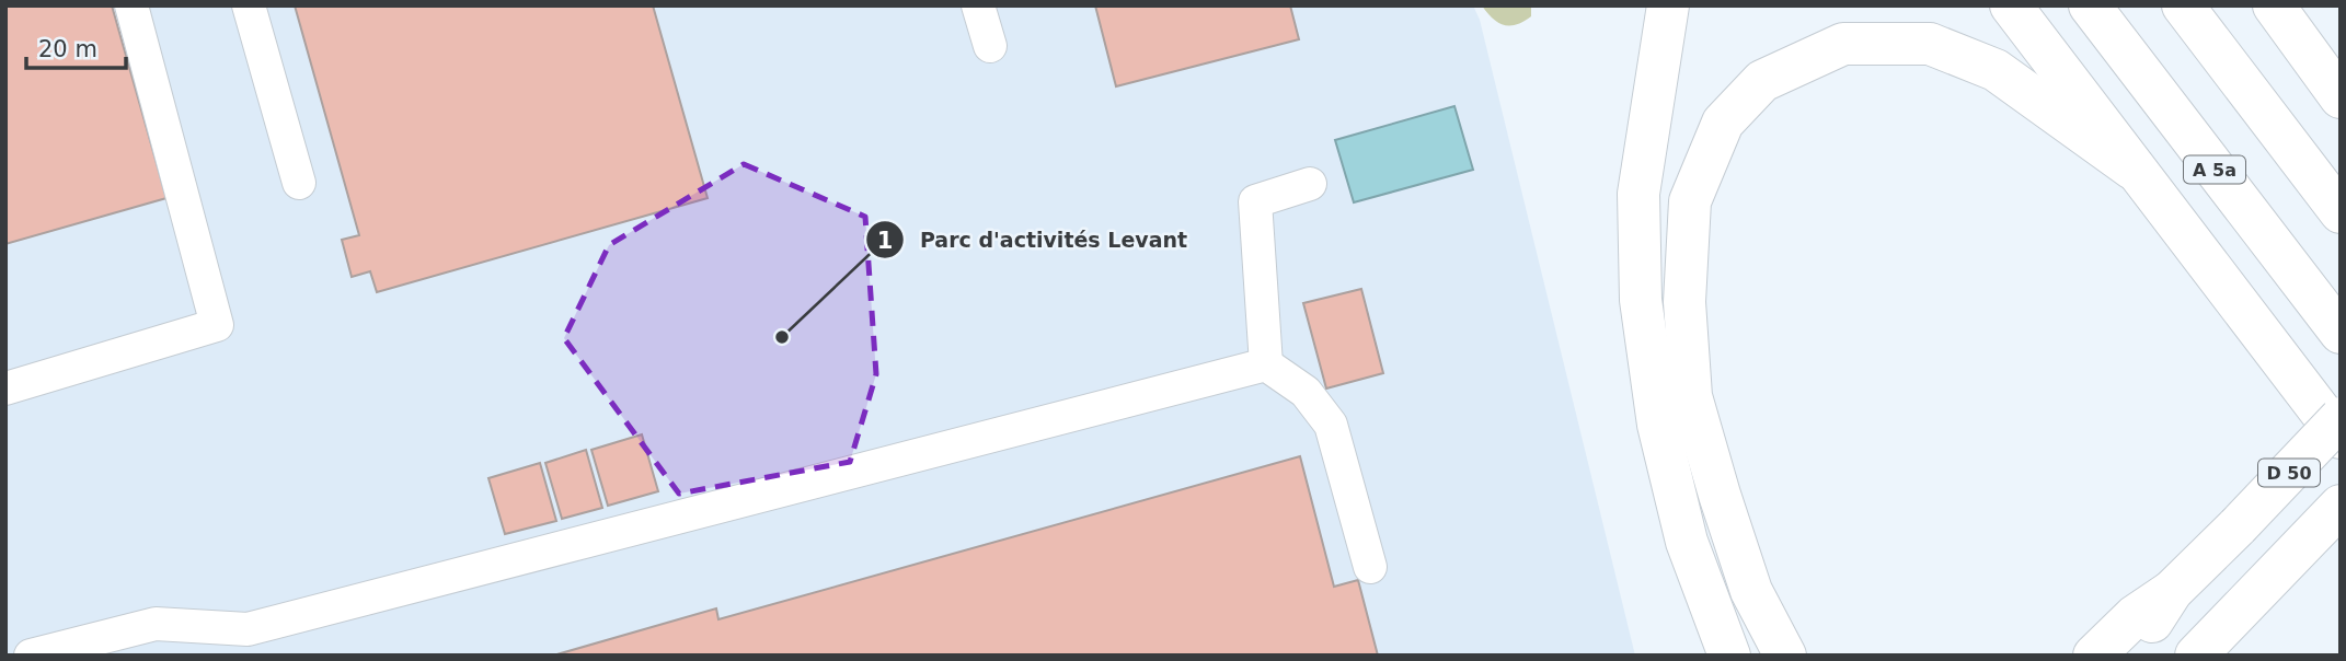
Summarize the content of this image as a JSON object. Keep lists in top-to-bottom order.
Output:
{
  "streets": {
    "main road": ["A 5a", "D 50"]
  },
  "places": ["Parc d'activités Levant"],
  "scale_bar": "20 m"
}
